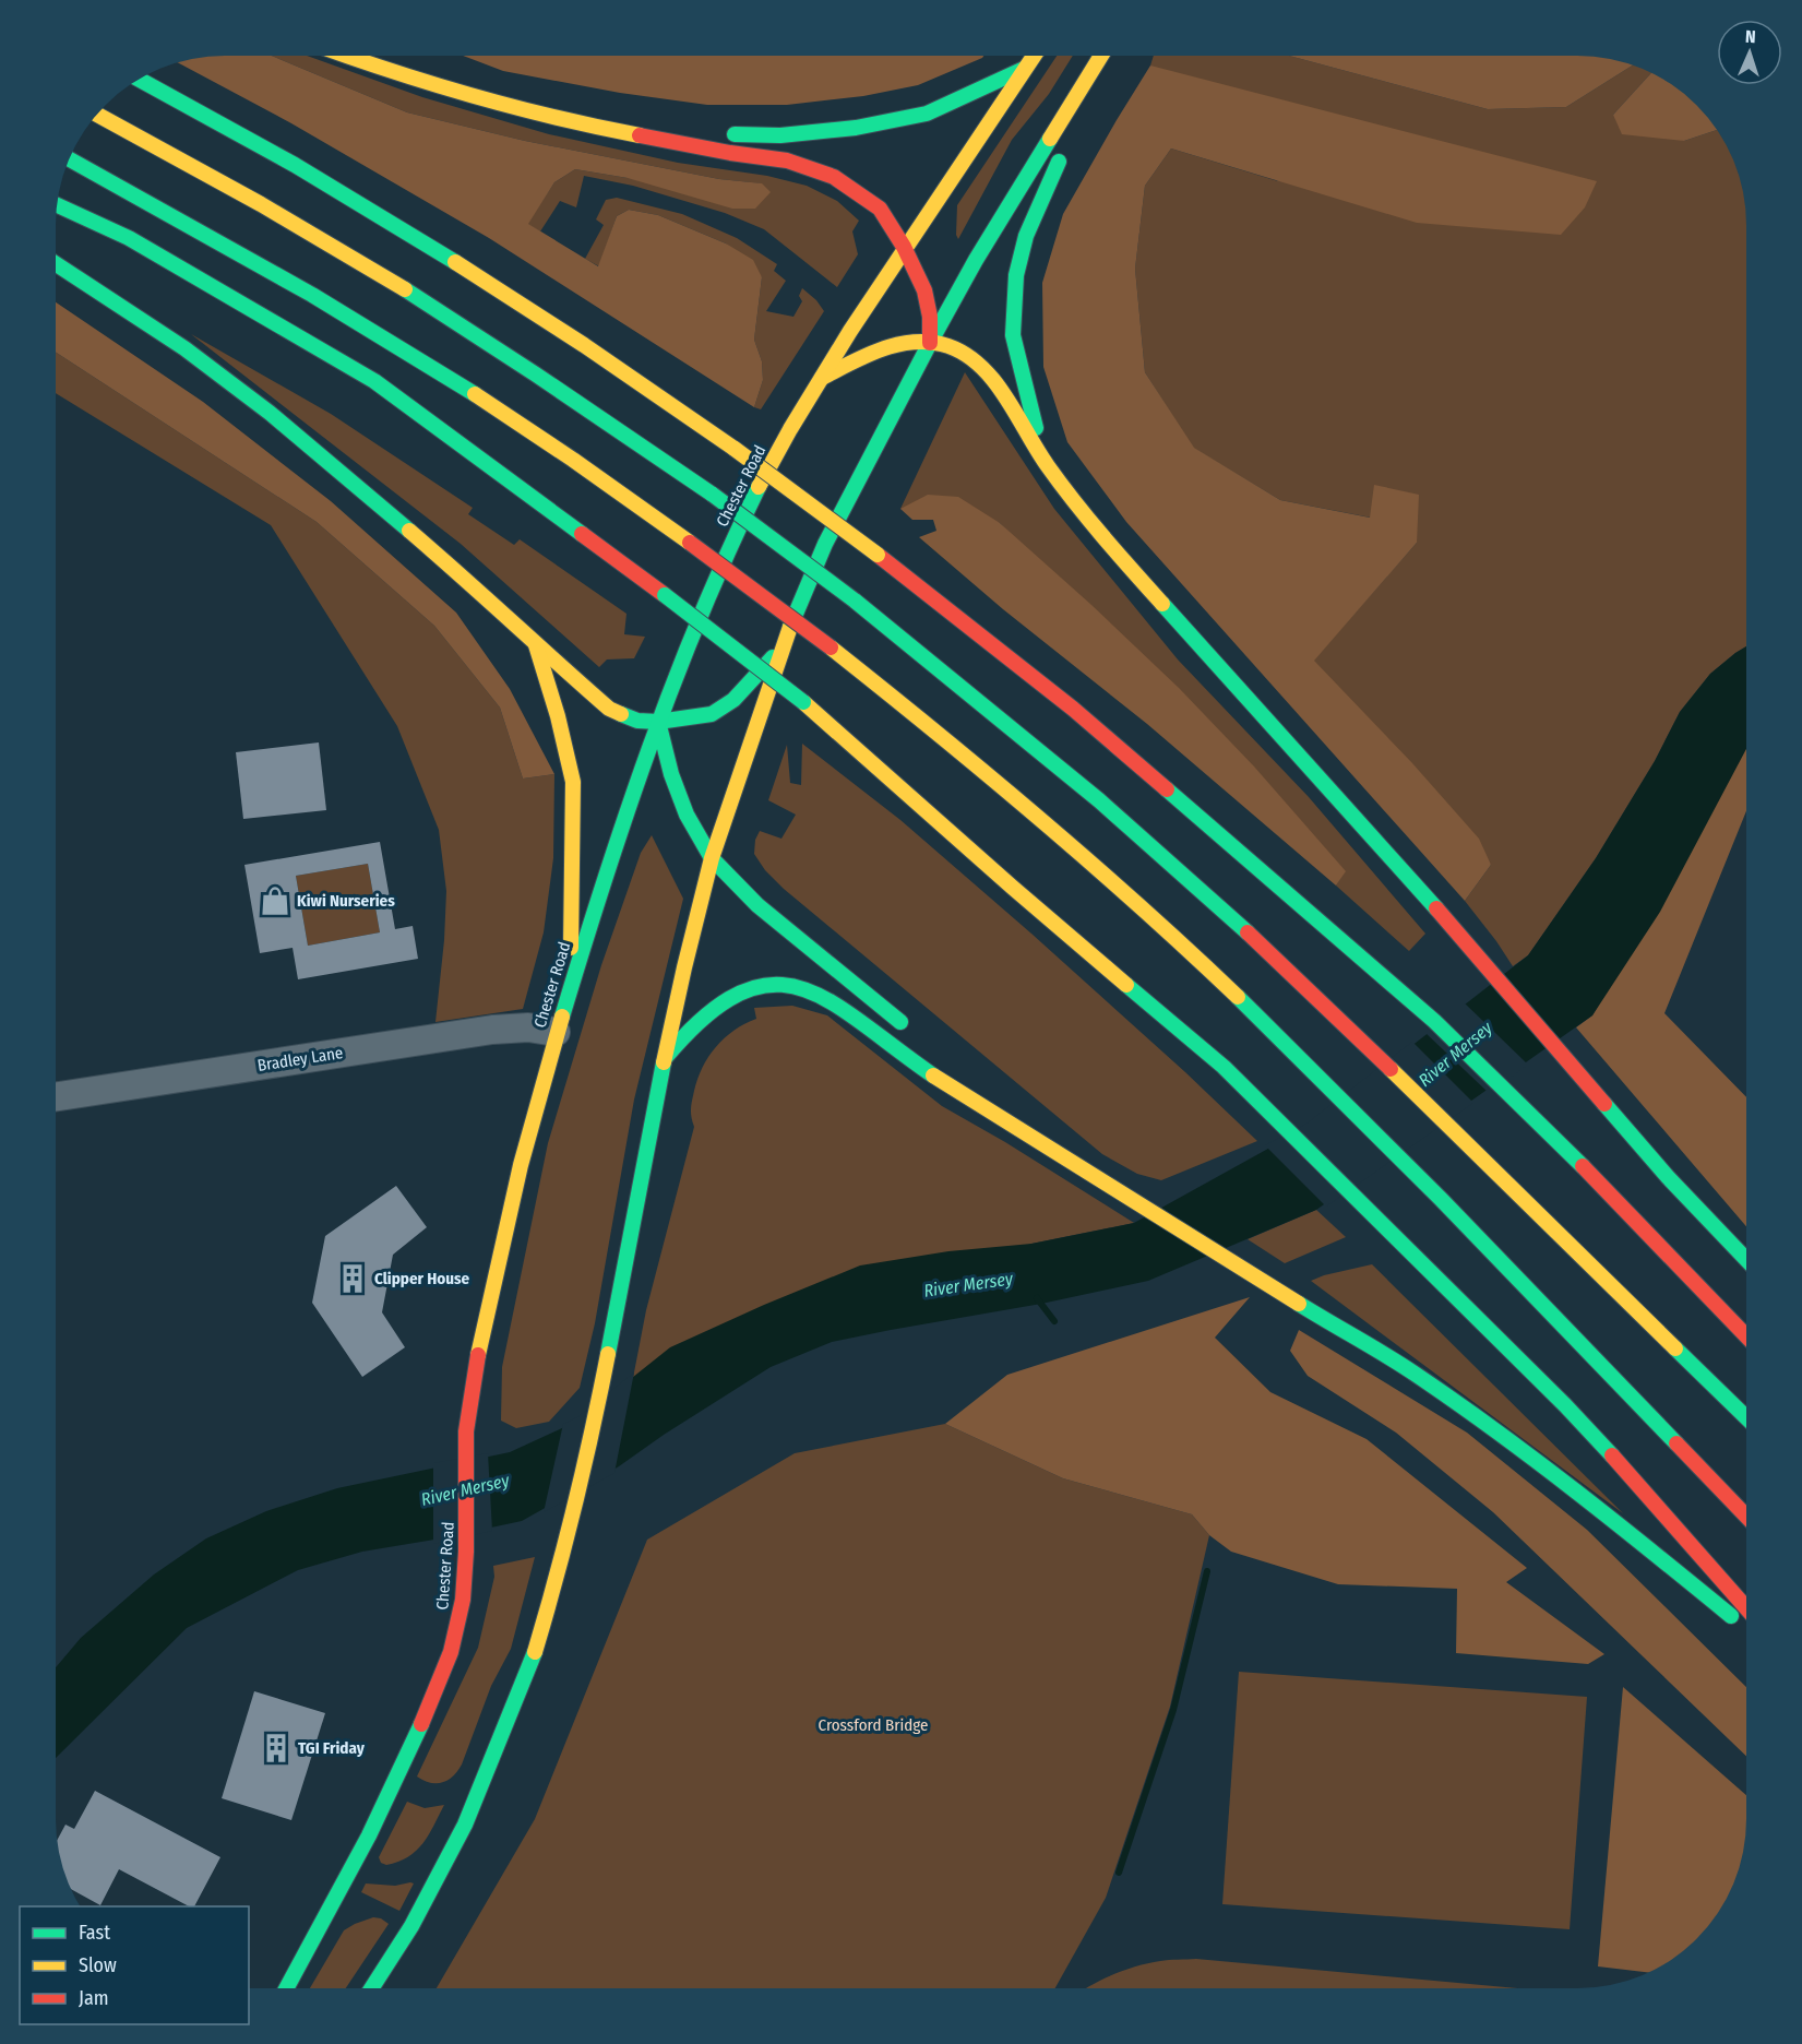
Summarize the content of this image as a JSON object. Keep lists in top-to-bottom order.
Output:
{
  "streets": {
    "highway": ["Chester Road"],
    "street": ["Bradley Lane"]
  },
  "crossings": [
    ["Chester Road", "Bradley Lane"]
  ],
  "water": ["River Mersey"],
  "parks": ["Crossford Bridge"],
  "places": {
    "shop": ["Kiwi Nurseries"],
    "building": ["Clipper House", "TGI Friday"]
  },
  "legend": ["Fast", "Slow", "Jam"],
  "north": "top"
}
